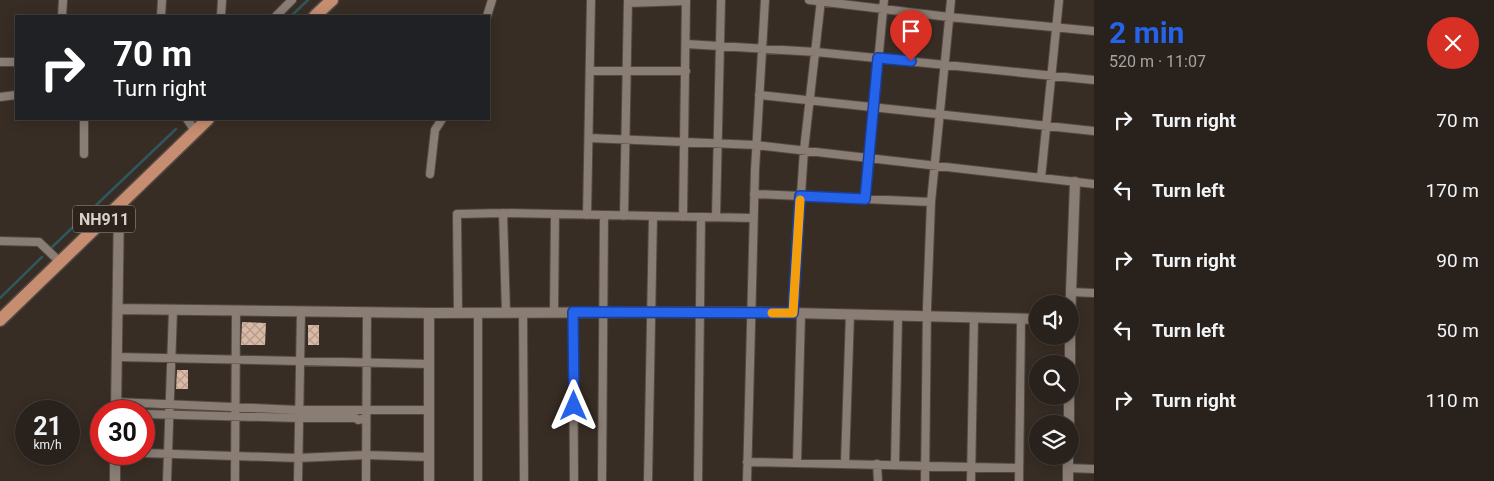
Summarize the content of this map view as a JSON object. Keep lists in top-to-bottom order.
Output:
{
  "streets": {
    "highway": ["NH911"]
  },
  "page": {
    "heading": ["2 min", "520 m · 11:07"],
    "turn": ["70 m", "Turn right"],
    "list": [
      {
        "name": "Turn right",
        "value": "70 m"
      },
      {
        "name": "Turn left",
        "value": "170 m"
      },
      {
        "name": "Turn right",
        "value": "90 m"
      },
      {
        "name": "Turn left",
        "value": "50 m"
      },
      {
        "name": "Turn right",
        "value": "110 m"
      }
    ],
    "speed": "21 km/h",
    "limit": "30"
  }
}
